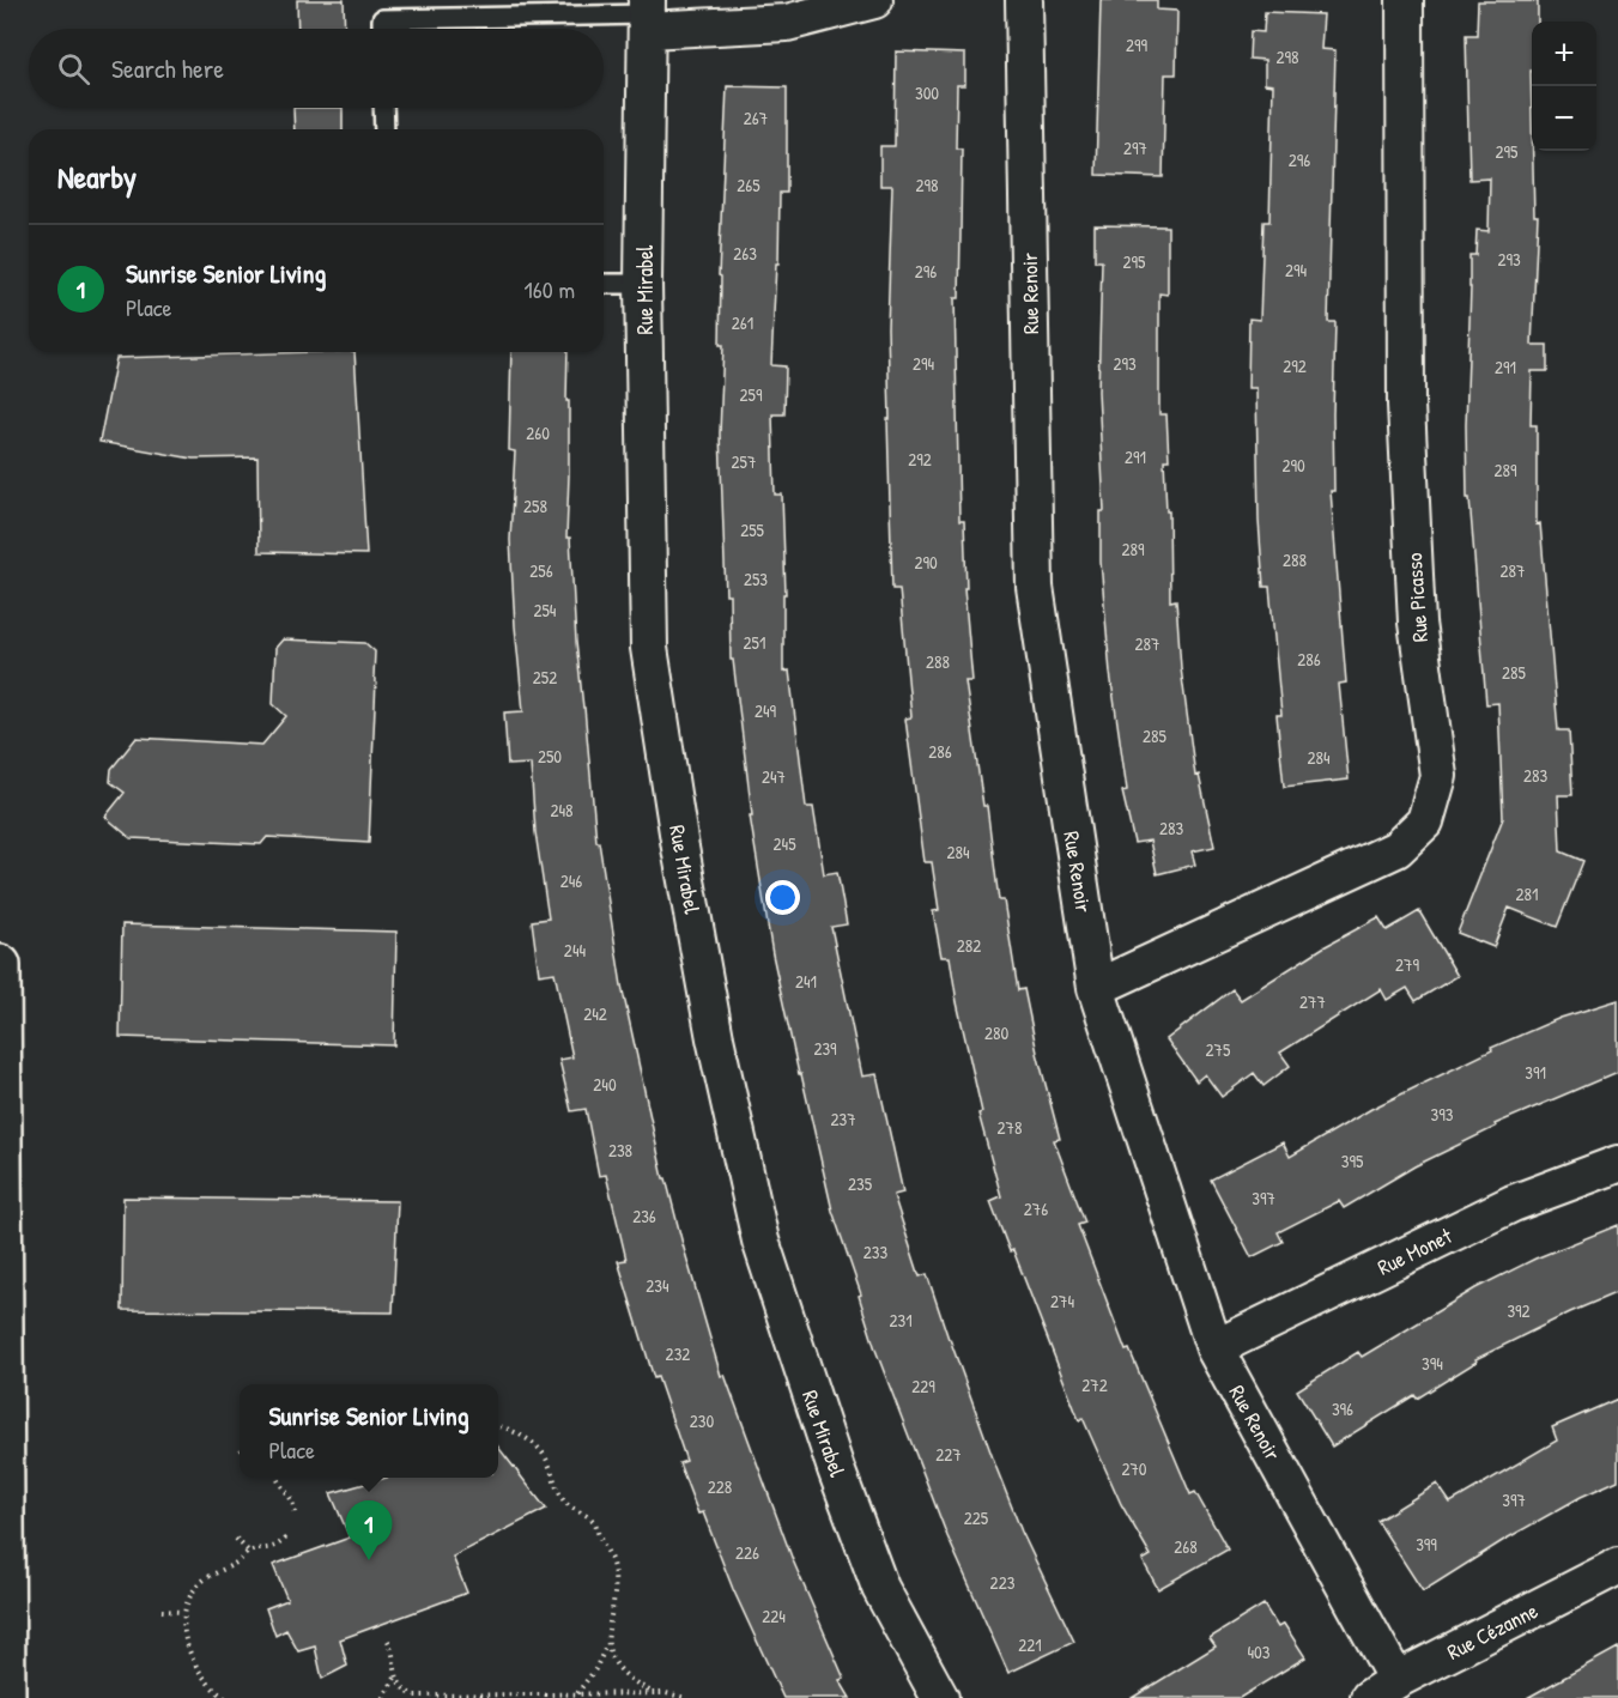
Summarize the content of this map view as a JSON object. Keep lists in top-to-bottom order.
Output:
{
  "streets": {
    "street": [
      "Rue Mirabel",
      "Rue Renoir",
      "Rue Picasso",
      "Rue Monet",
      "Rue Cézanne"
    ]
  },
  "crossings": [
    ["Rue Renoir", "Rue Picasso"],
    ["Rue Renoir", "Rue Monet"],
    ["Rue Renoir", "Rue Cézanne"]
  ],
  "house_numbers": [
    "299",
    "298",
    "300",
    "267",
    "297",
    "295",
    "296",
    "265",
    "298",
    "263",
    "293",
    "295",
    "294",
    "296",
    "261",
    "294",
    "293",
    "292",
    "291",
    "259",
    "260",
    "291",
    "292",
    "257",
    "290",
    "289",
    "258",
    "255",
    "289",
    "288",
    "290",
    "256",
    "287",
    "253",
    "254",
    "251",
    "287",
    "286",
    "288",
    "285",
    "252",
    "249",
    "285",
    "286",
    "250",
    "284",
    "283",
    "247",
    "248",
    "283",
    "245",
    "284",
    "246",
    "281",
    "282",
    "244",
    "279",
    "241",
    "277",
    "242",
    "280",
    "239",
    "275",
    "391",
    "240",
    "393",
    "237",
    "278",
    "238",
    "395",
    "235",
    "397",
    "276",
    "236",
    "233",
    "234",
    "274",
    "392",
    "231",
    "232",
    "394",
    "272",
    "229",
    "396",
    "230",
    "227",
    "270",
    "228",
    "397",
    "225",
    "399",
    "268",
    "226",
    "223",
    "224",
    "221",
    "403"
  ],
  "page": {
    "map_buttons": ["+", "−"],
    "search": "Search here",
    "heading": "Nearby",
    "list": [
      {
        "mark": "1",
        "name": "Sunrise Senior Living",
        "note": "Place",
        "value": "160 m"
      }
    ],
    "popup": ["Sunrise Senior Living", "Place"],
    "pins": "1"
  }
}
